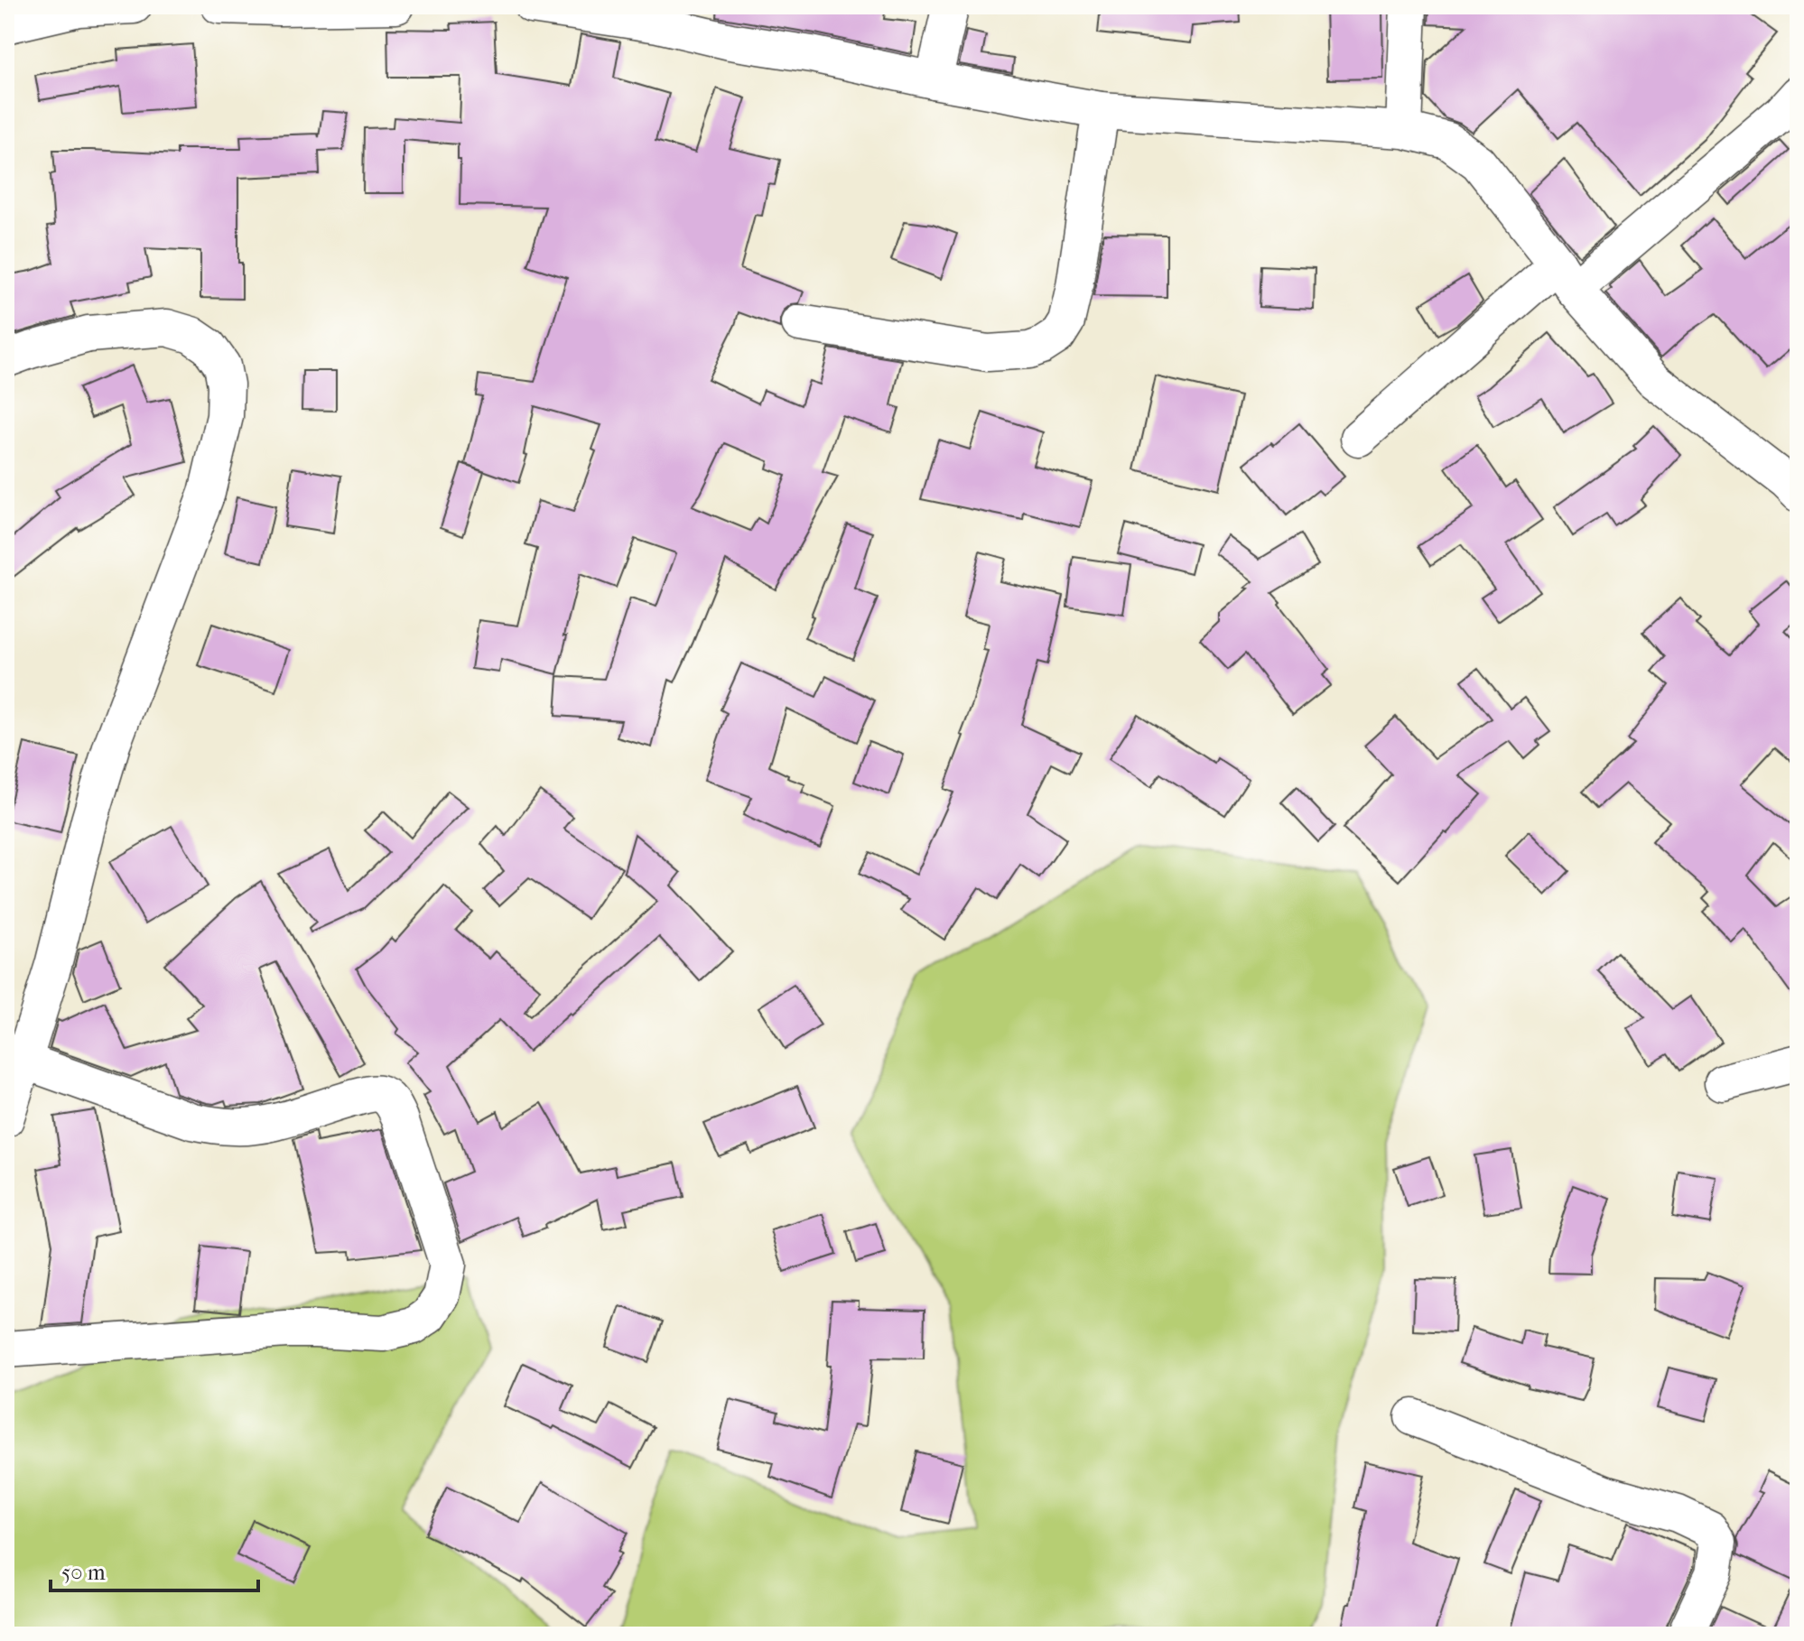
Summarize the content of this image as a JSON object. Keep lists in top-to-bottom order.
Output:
{
  "scale_bar": "50 m"
}
